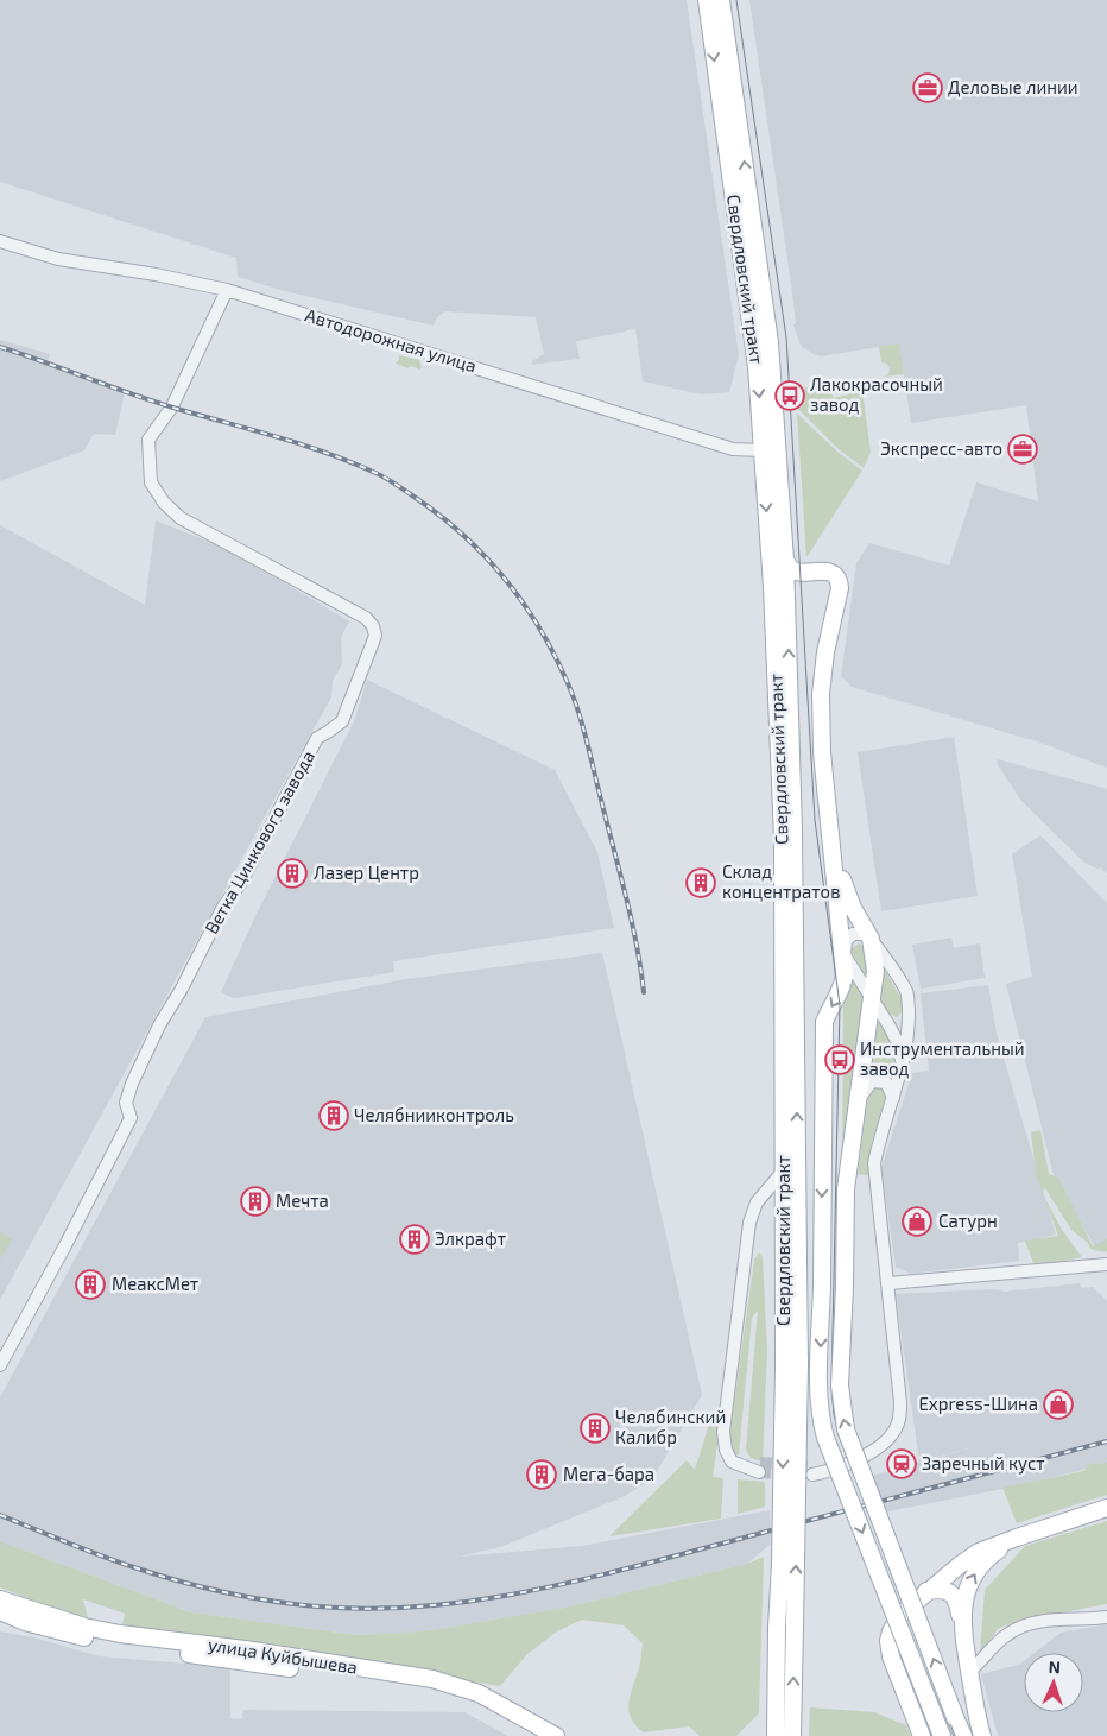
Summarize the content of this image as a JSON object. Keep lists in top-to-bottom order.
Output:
{
  "streets": {
    "main road": ["Свердловский тракт", "улица Куйбышева"],
    "street": ["Автодорожная улица", "Ветка Цинкового завода"]
  },
  "crossings": [
    ["Свердловский тракт", "Автодорожная улица"],
    ["Автодорожная улица", "Ветка Цинкового завода"]
  ],
  "places": {
    "office": ["Деловые линии", "Экспресс-авто"],
    "bus stop": ["Лакокрасочный завод", "Инструментальный завод"],
    "building": [
      "Лазер Центр",
      "Склад концентратов",
      "Челябнииконтроль",
      "Мечта",
      "Элкрафт",
      "МеаксМет",
      "Челябинский Калибр",
      "Мега-бара"
    ],
    "shop": ["Сатурн", "Express-Шина"],
    "station": ["Заречный куст"]
  },
  "north": "top"
}
